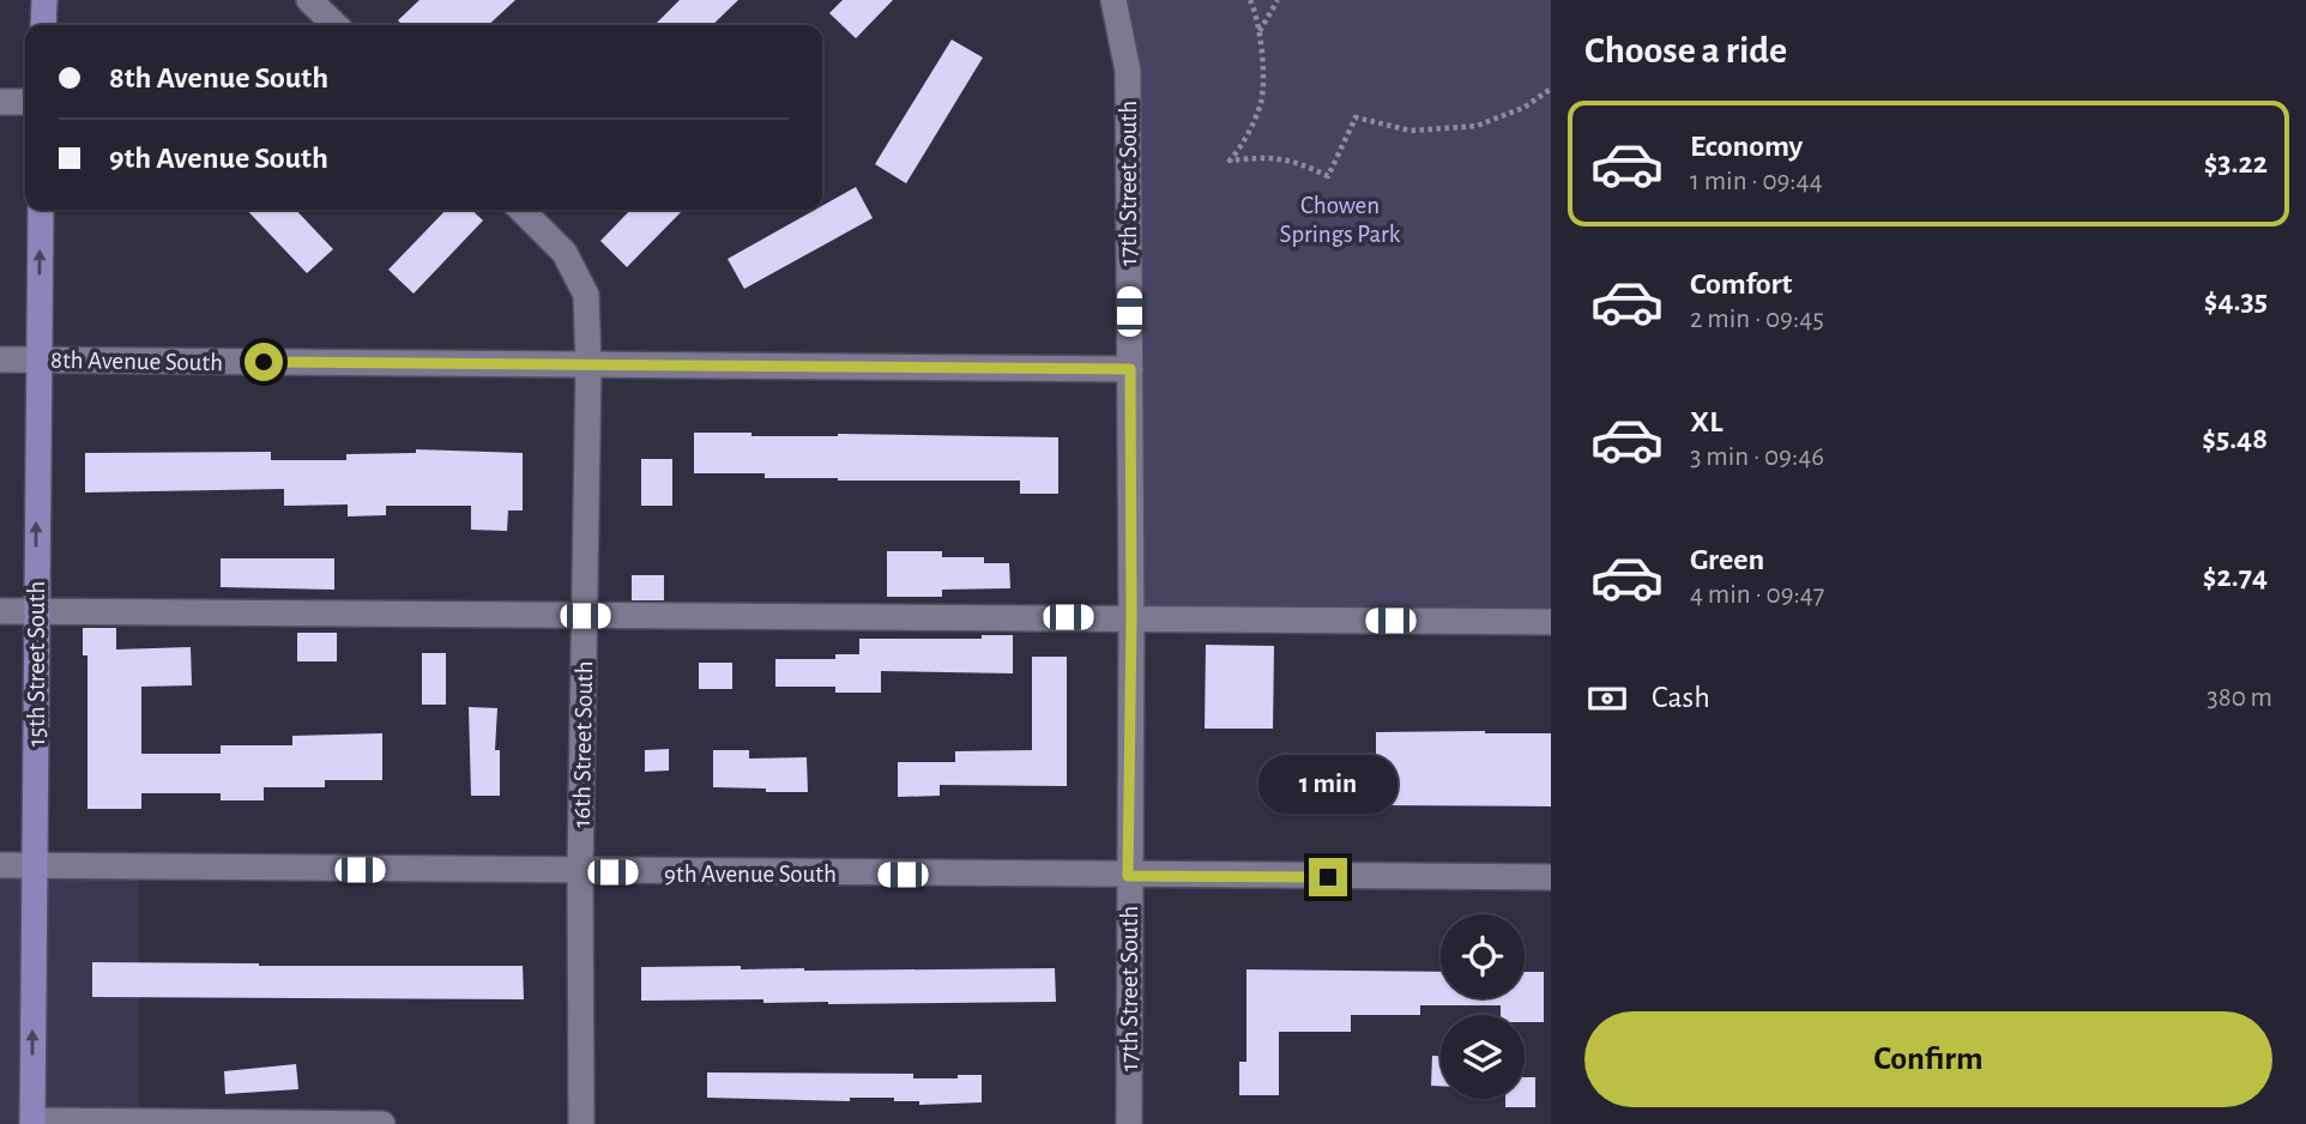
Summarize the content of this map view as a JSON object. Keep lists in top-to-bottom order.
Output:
{
  "streets": {
    "main road": ["15th Street South"],
    "street": [
      "17th Street South",
      "8th Avenue South",
      "16th Street South",
      "9th Avenue South"
    ]
  },
  "crossings": [
    ["17th Street South", "8th Avenue South"],
    ["17th Street South", "9th Avenue South"],
    ["8th Avenue South", "15th Street South"],
    ["8th Avenue South", "16th Street South"],
    ["15th Street South", "9th Avenue South"],
    ["16th Street South", "9th Avenue South"]
  ],
  "one_way": ["15th Street South"],
  "parks": ["Chowen Springs Park"],
  "page": {
    "heading": "Choose a ride",
    "banner": ["8th Avenue South", "9th Avenue South"],
    "list": [
      {
        "name": "Economy",
        "note": "1 min · 09:44",
        "value": "$3.22"
      },
      {
        "name": "Comfort",
        "note": "2 min · 09:45",
        "value": "$4.35"
      },
      {
        "name": "XL",
        "note": "3 min · 09:46",
        "value": "$5.48"
      },
      {
        "name": "Green",
        "note": "4 min · 09:47",
        "value": "$2.74"
      }
    ],
    "pay": ["Cash", "380 m"],
    "bubble": "1 min",
    "buttons": "Confirm"
  }
}
